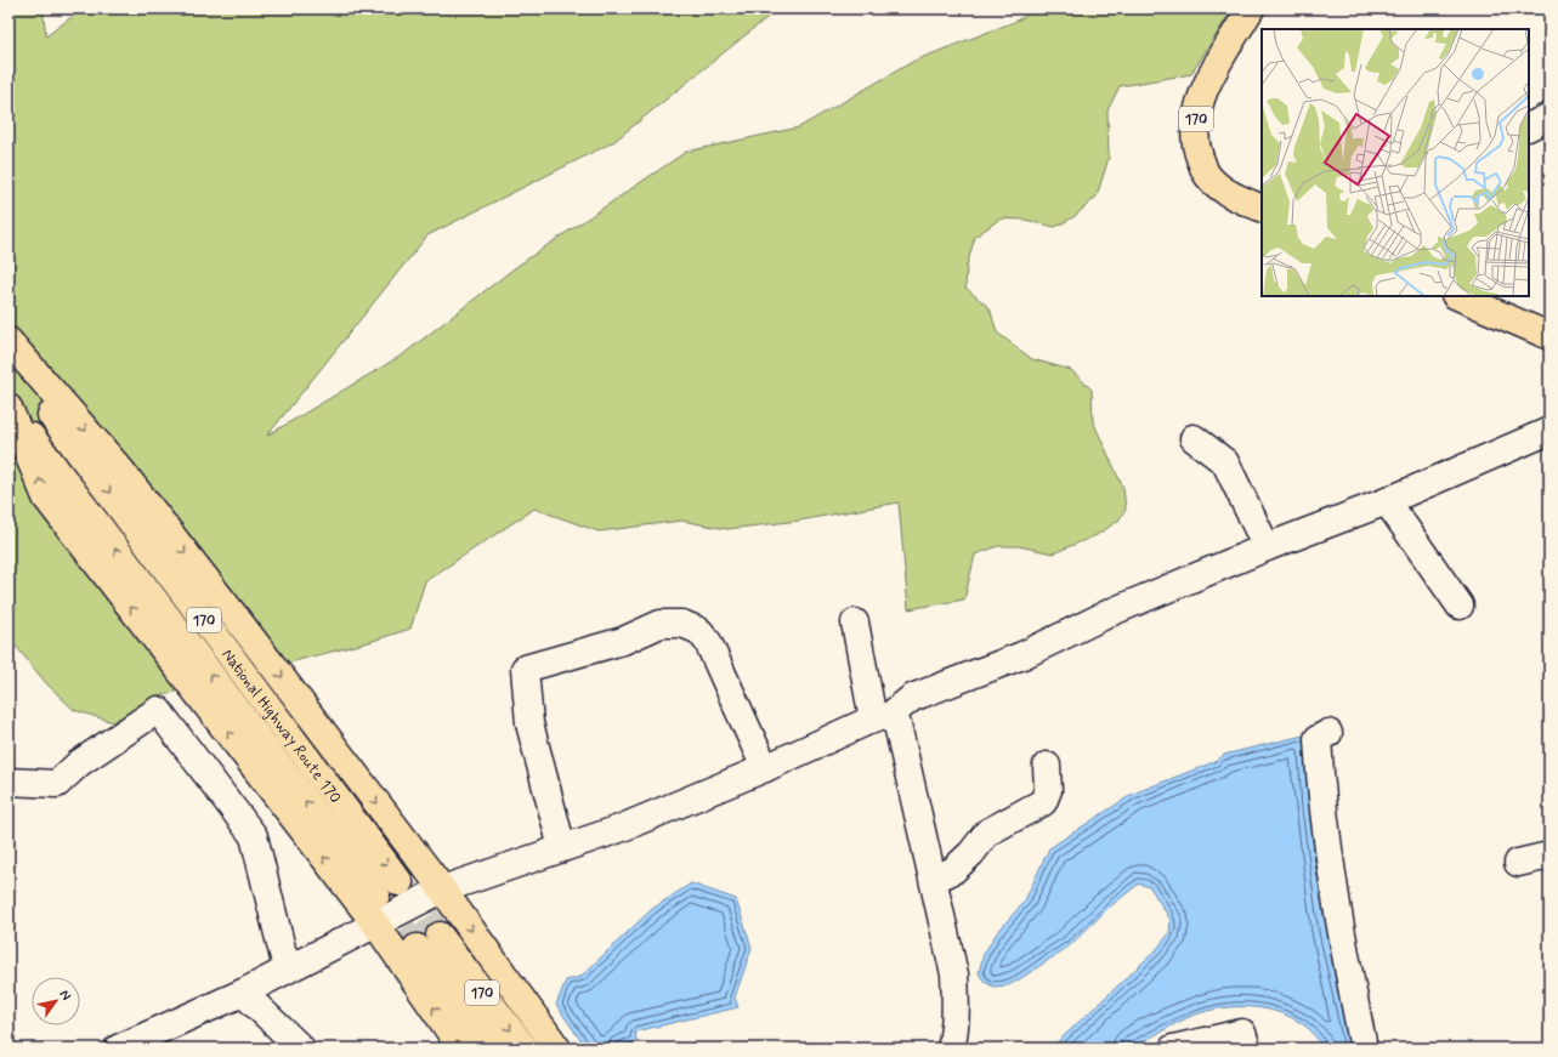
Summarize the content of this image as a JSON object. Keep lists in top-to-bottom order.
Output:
{
  "streets": {
    "highway": ["170", "National Highway Route 170"]
  },
  "north": "top right"
}
